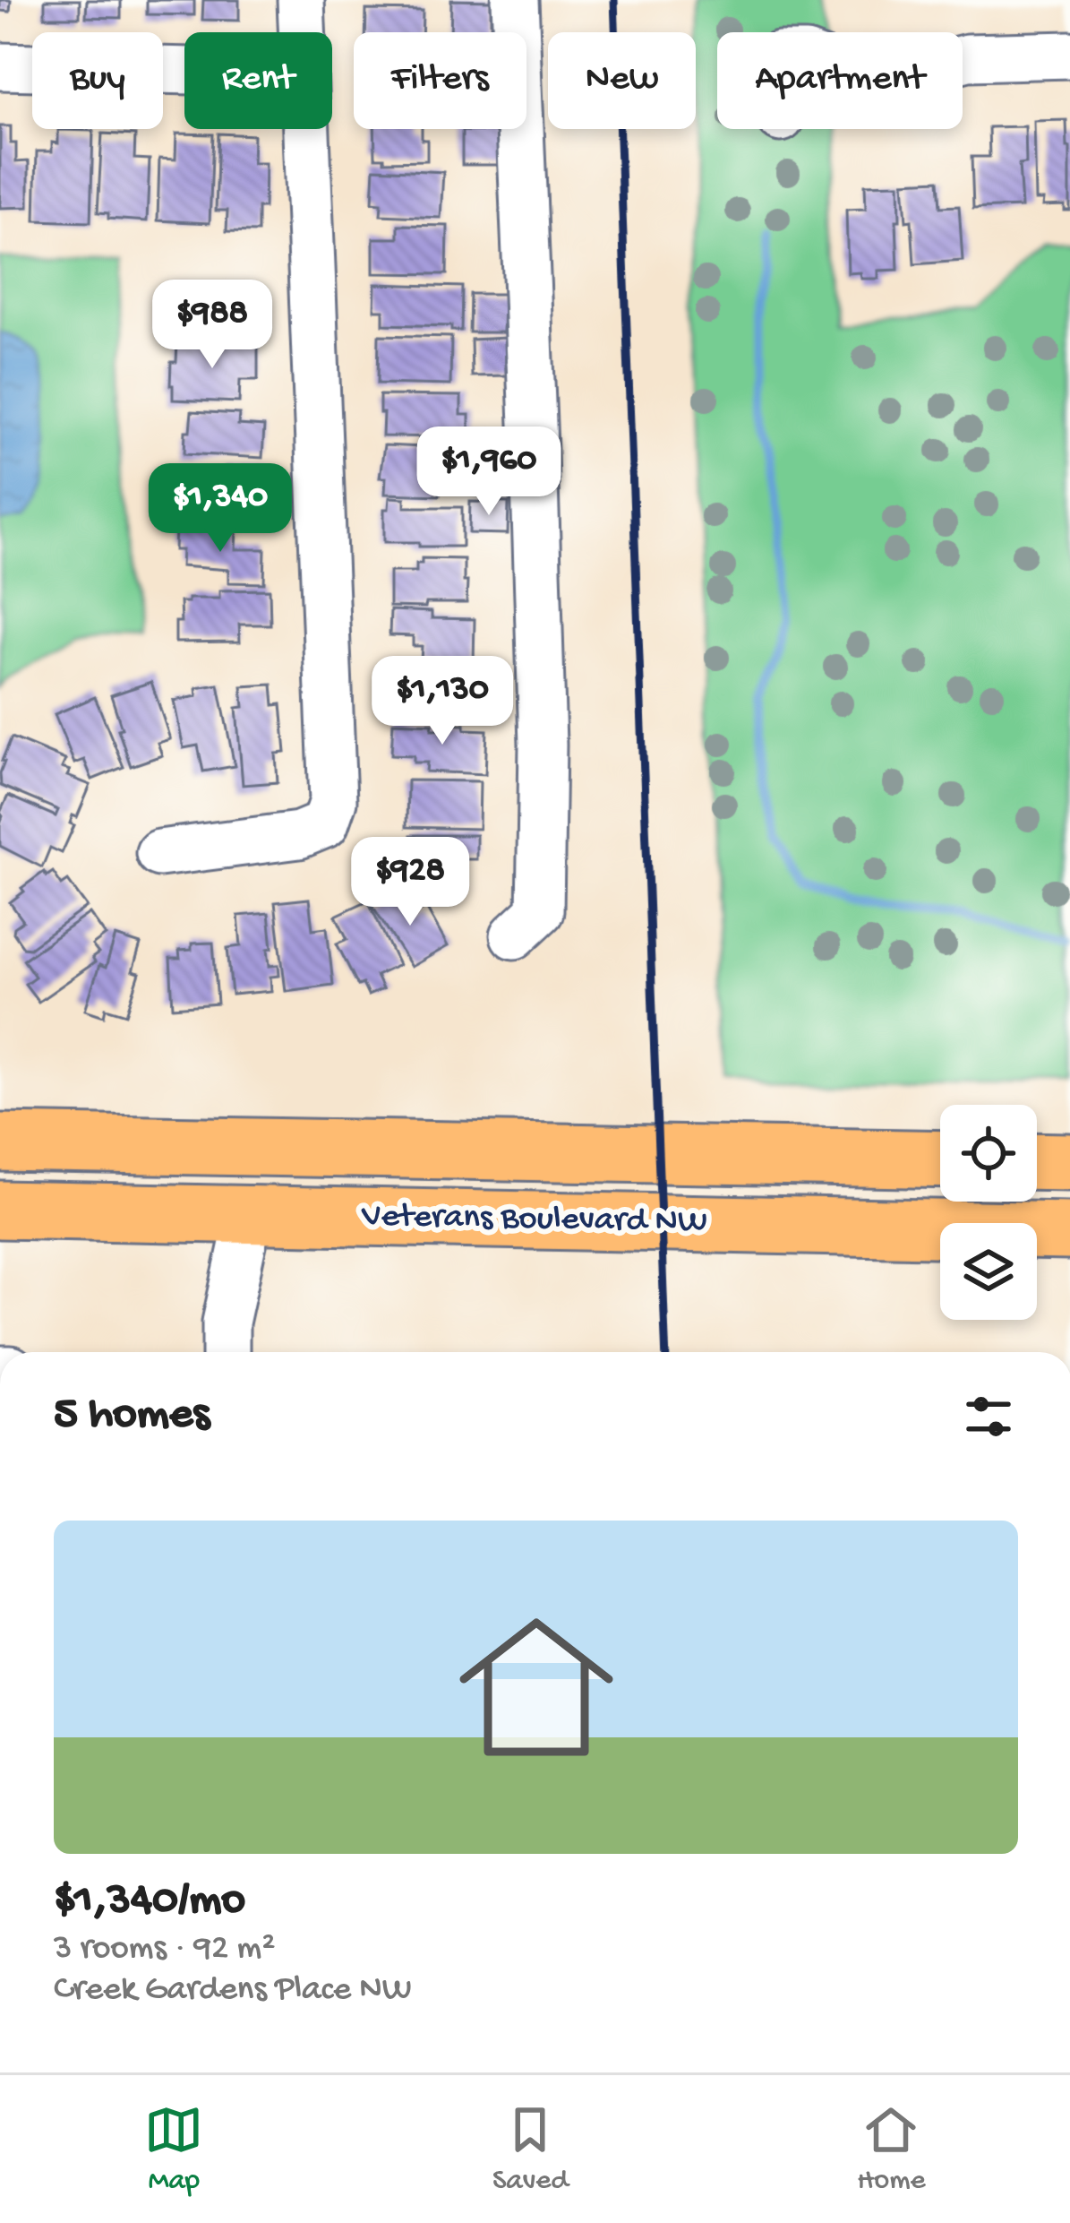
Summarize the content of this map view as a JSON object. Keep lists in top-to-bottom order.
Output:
{
  "streets": {
    "main road": ["Veterans Boulevard NW"]
  },
  "page": {
    "chip": [
      "Buy",
      "Rent",
      "Filters",
      "New",
      "Apartment"
    ],
    "price": [
      "$988",
      "$1,960",
      "$1,340",
      "$1,130",
      "$928"
    ],
    "heading": "5 homes",
    "list": [
      {
        "name": "$1,340/mo",
        "note": "3 rooms · 92 m² · Creek Gardens Place NW"
      }
    ],
    "tabs": ["Map", "Saved", "Home"]
  }
}
